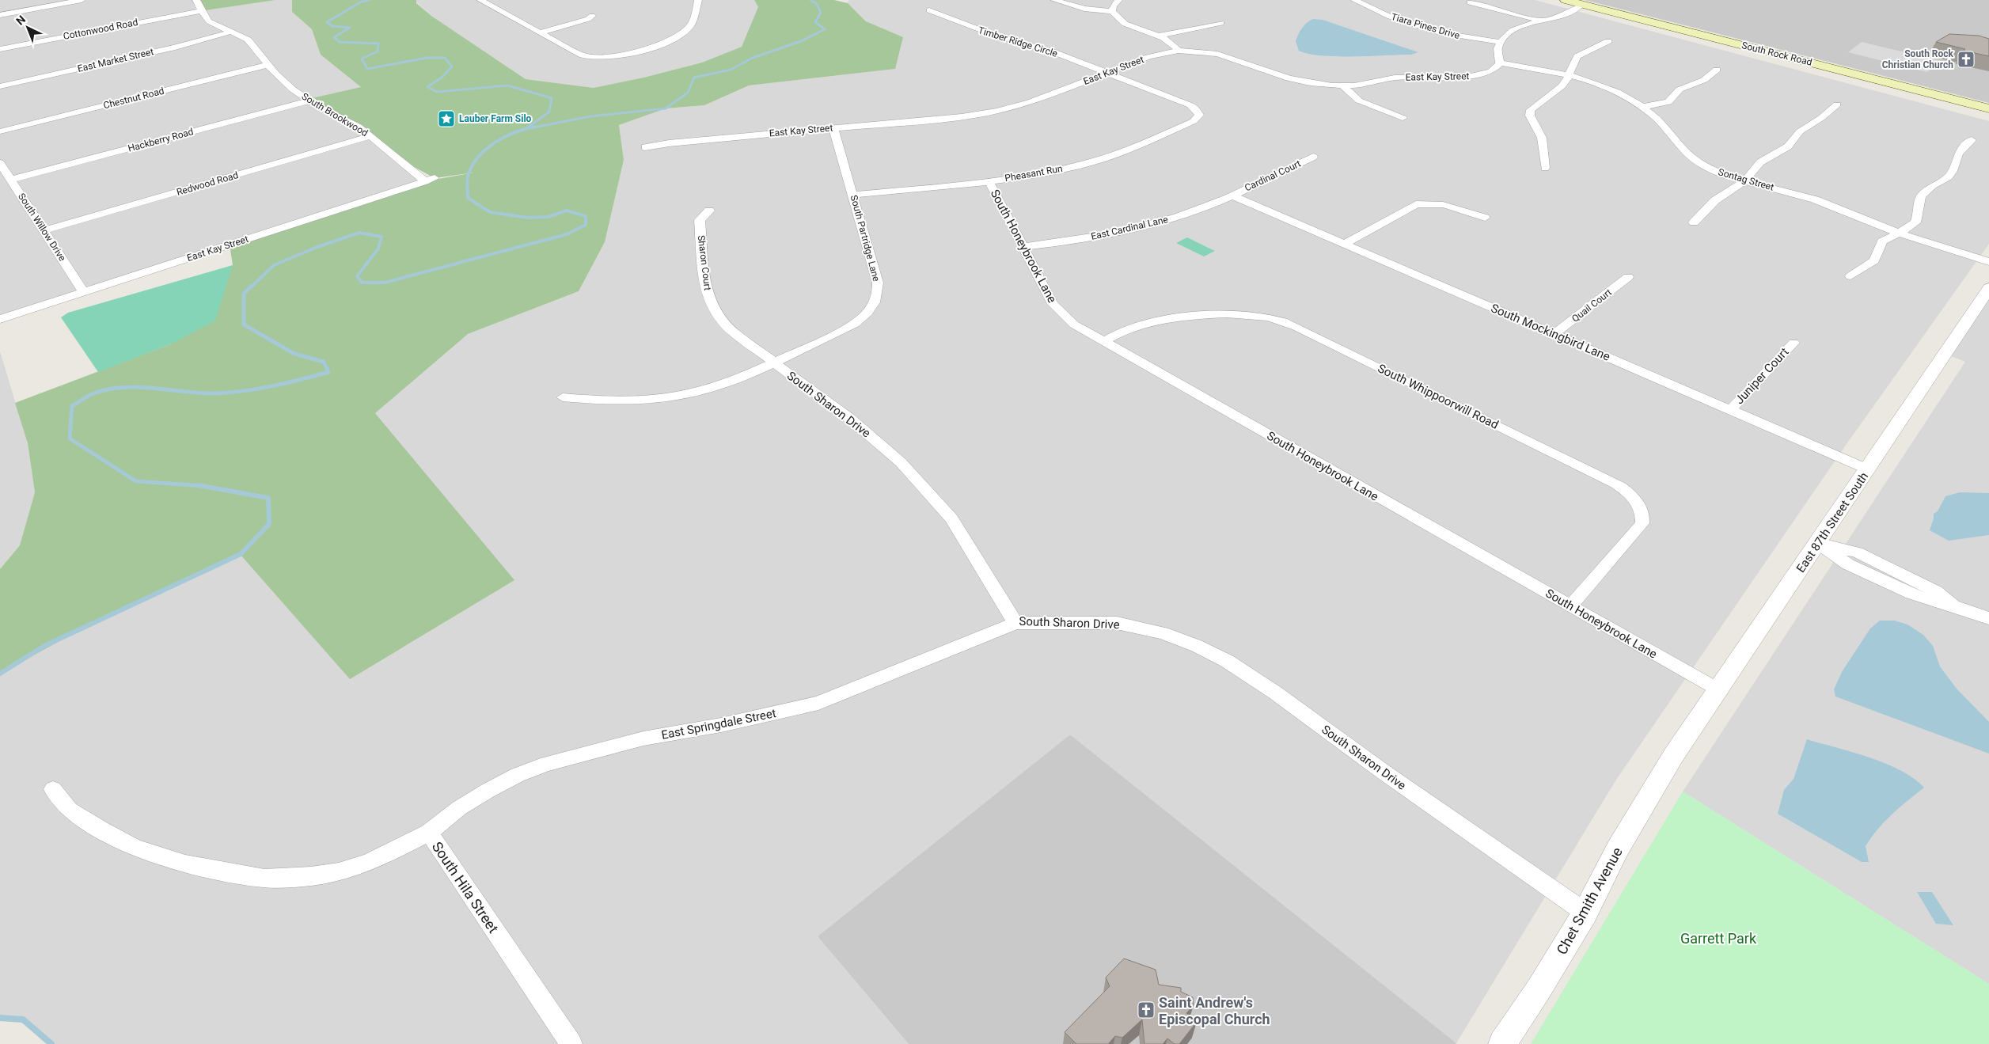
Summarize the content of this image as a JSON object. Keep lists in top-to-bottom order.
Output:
{
  "streets": {
    "main road": ["South Rock Road"],
    "street": [
      "Tiara Pines Drive",
      "Cottonwood Road",
      "Timber Ridge Circle",
      "East Market Street",
      "East Kay Street",
      "Chestnut Road",
      "South Brookwood",
      "Hackberry Road",
      "Pheasant Run",
      "Cardinal Court",
      "Sontag Street",
      "Redwood Road",
      "South Willow Drive",
      "East Cardinal Lane",
      "South Partridge Lane",
      "South Honeybrook Lane",
      "Sharon Court",
      "Quail Court",
      "South Mockingbird Lane",
      "Juniper Court",
      "South Whippoorwill Road",
      "South Sharon Drive",
      "East 87th Street South",
      "East Springdale Street",
      "South Hila Street",
      "Chet Smith Avenue"
    ]
  },
  "crossings": [
    ["Cottonwood Road", "South Brookwood"],
    ["Timber Ridge Circle", "East Kay Street"],
    ["Timber Ridge Circle", "Pheasant Run"],
    ["East Market Street", "South Brookwood"],
    ["East Kay Street", "South Brookwood"],
    ["East Kay Street", "Sontag Street"],
    ["East Kay Street", "South Willow Drive"],
    ["East Kay Street", "South Partridge Lane"],
    ["Chestnut Road", "South Brookwood"],
    ["South Brookwood", "Hackberry Road"],
    ["South Brookwood", "Redwood Road"],
    ["Hackberry Road", "South Willow Drive"],
    ["Pheasant Run", "South Partridge Lane"],
    ["Pheasant Run", "South Honeybrook Lane"],
    ["Cardinal Court", "East Cardinal Lane"],
    ["Cardinal Court", "South Mockingbird Lane"],
    ["Redwood Road", "South Willow Drive"],
    ["East Cardinal Lane", "South Honeybrook Lane"],
    ["East Cardinal Lane", "South Mockingbird Lane"],
    ["South Partridge Lane", "Sharon Court"],
    ["South Partridge Lane", "South Sharon Drive"],
    ["South Honeybrook Lane", "South Whippoorwill Road"],
    ["South Honeybrook Lane", "East 87th Street South"],
    ["Sharon Court", "South Sharon Drive"],
    ["Quail Court", "South Mockingbird Lane"],
    ["South Mockingbird Lane", "Juniper Court"],
    ["South Mockingbird Lane", "East 87th Street South"],
    ["South Sharon Drive", "East Springdale Street"],
    ["South Sharon Drive", "Chet Smith Avenue"],
    ["East 87th Street South", "Chet Smith Avenue"],
    ["East Springdale Street", "South Hila Street"]
  ],
  "parks": ["Garrett Park"],
  "places": {
    "church": ["South Rock Christian Church", "Saint Andrew's Episcopal Church"],
    "place": ["Lauber Farm Silo"]
  },
  "north": "top left"
}
